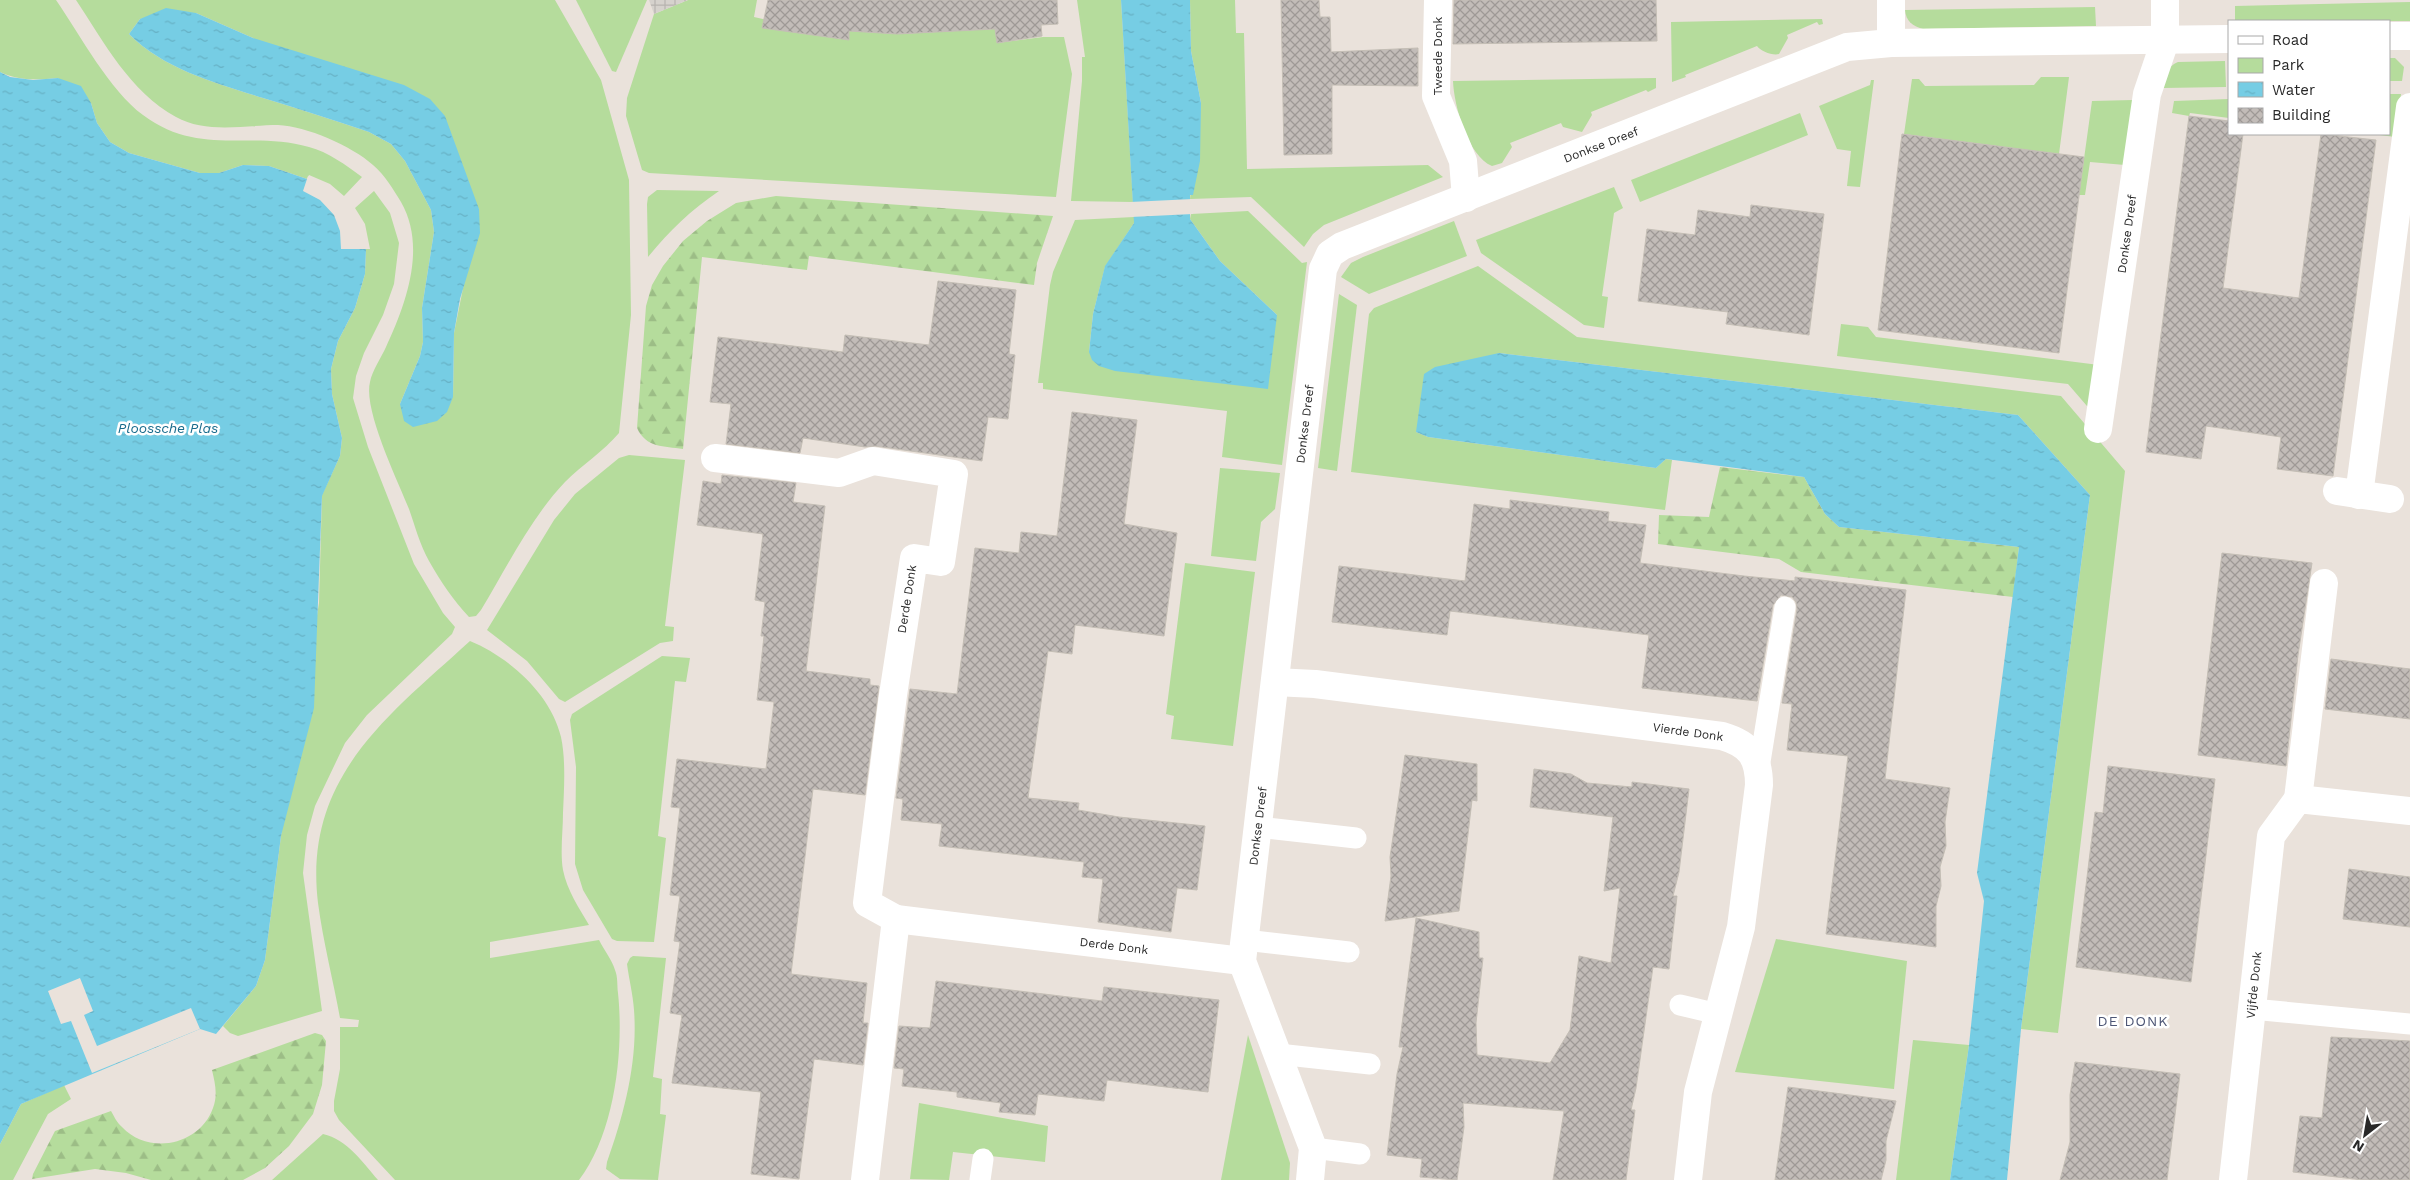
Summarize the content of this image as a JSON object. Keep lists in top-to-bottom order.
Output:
{
  "streets": {
    "street": [
      "Tweede Donk",
      "Donkse Dreef",
      "Derde Donk",
      "Vierde Donk",
      "Vijfde Donk"
    ]
  },
  "crossings": [
    ["Tweede Donk", "Donkse Dreef"],
    ["Donkse Dreef", "Derde Donk"],
    ["Donkse Dreef", "Vierde Donk"]
  ],
  "districts": ["DE DONK"],
  "water": ["Ploossche Plas"],
  "legend": [
    "Road",
    "Park",
    "Water",
    "Building"
  ],
  "north": "bottom left"
}
